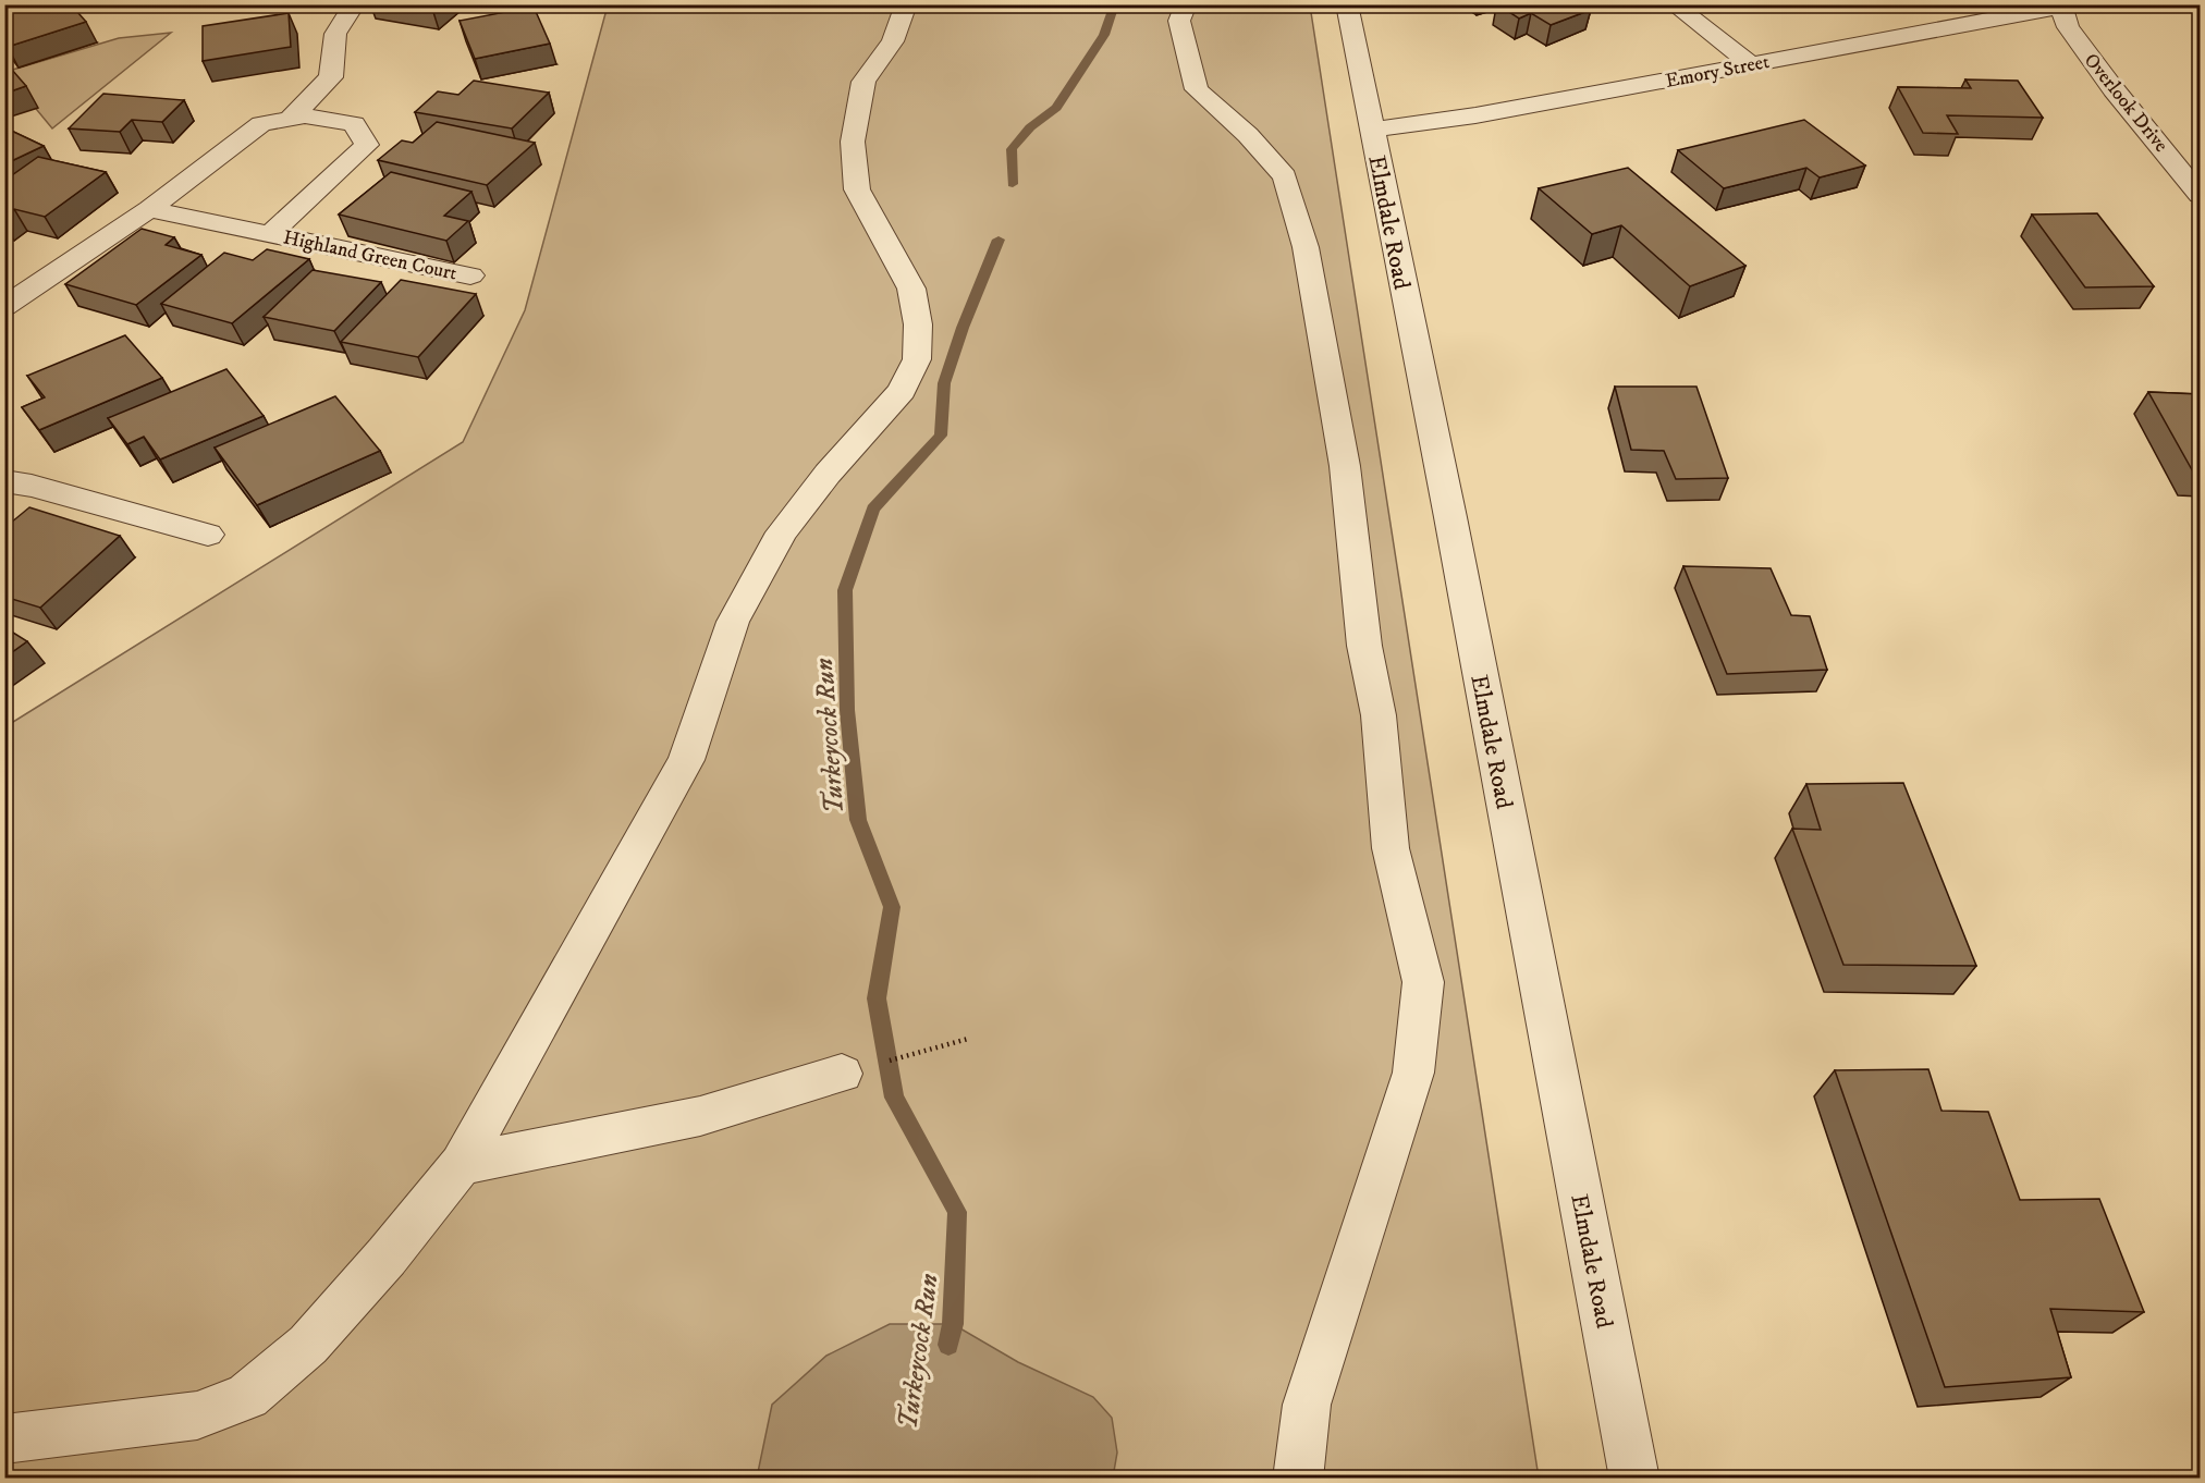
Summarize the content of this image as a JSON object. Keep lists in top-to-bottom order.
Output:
{
  "streets": {
    "street": [
      "Emory Street",
      "Overlook Drive",
      "Elmdale Road",
      "Highland Green Court"
    ]
  },
  "crossings": [
    ["Emory Street", "Overlook Drive"],
    ["Emory Street", "Elmdale Road"]
  ],
  "water": ["Turkeycock Run"]
}
